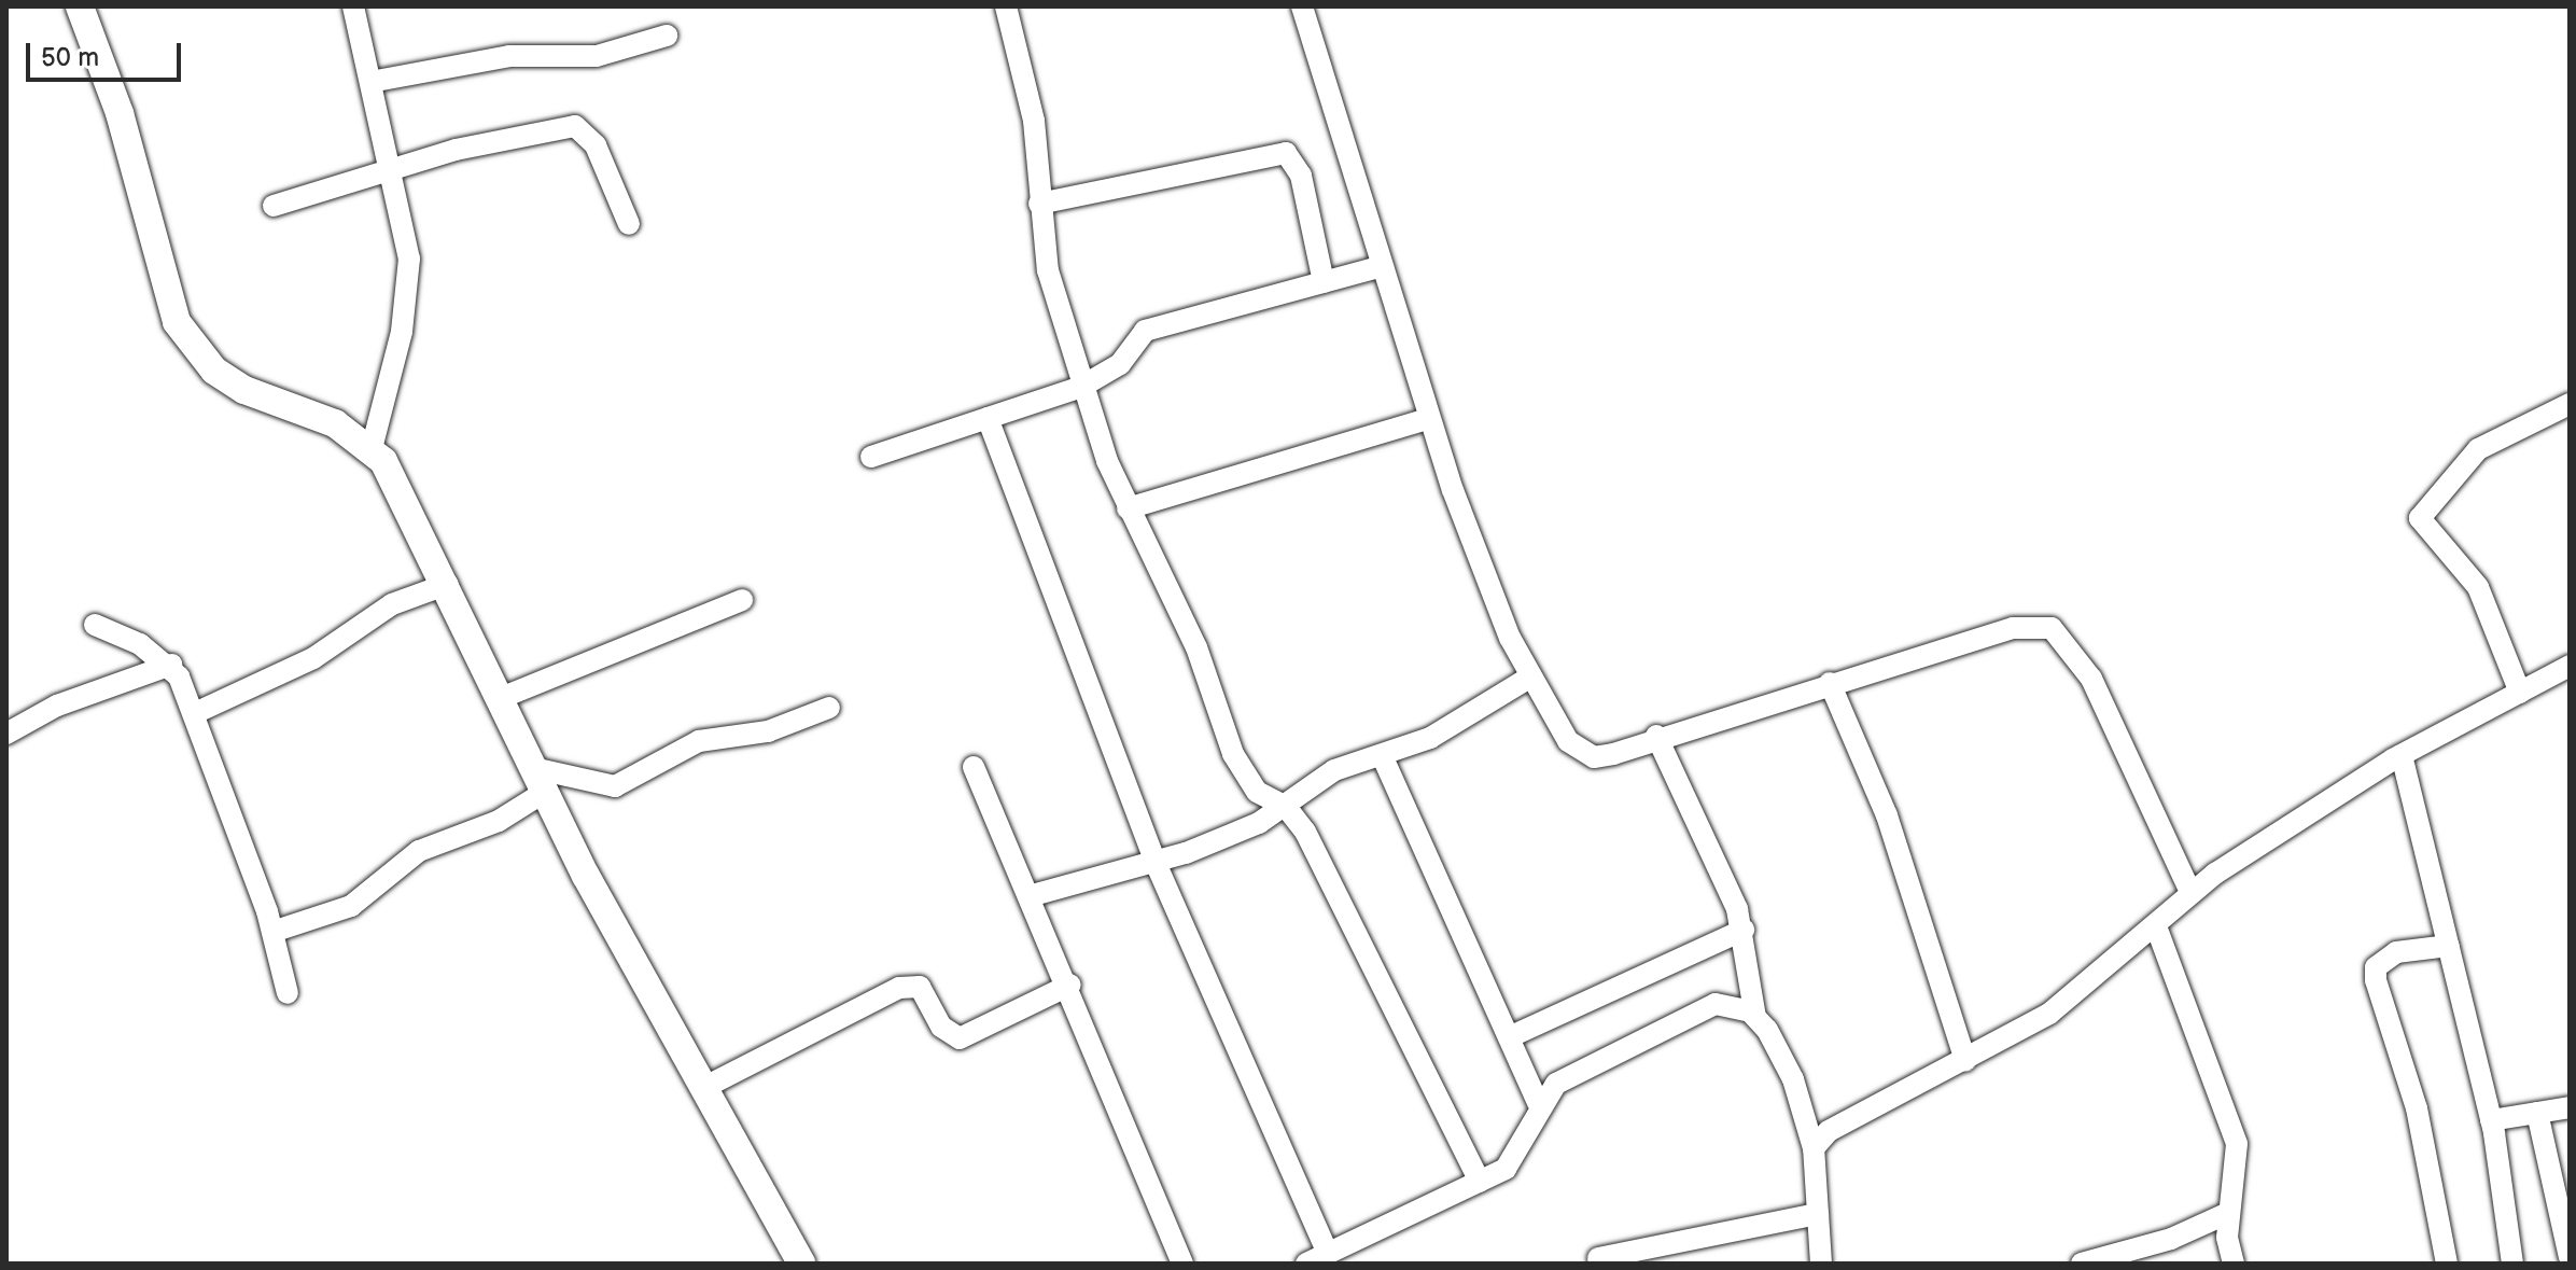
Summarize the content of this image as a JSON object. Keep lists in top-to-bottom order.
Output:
{
  "scale_bar": "50 m"
}
